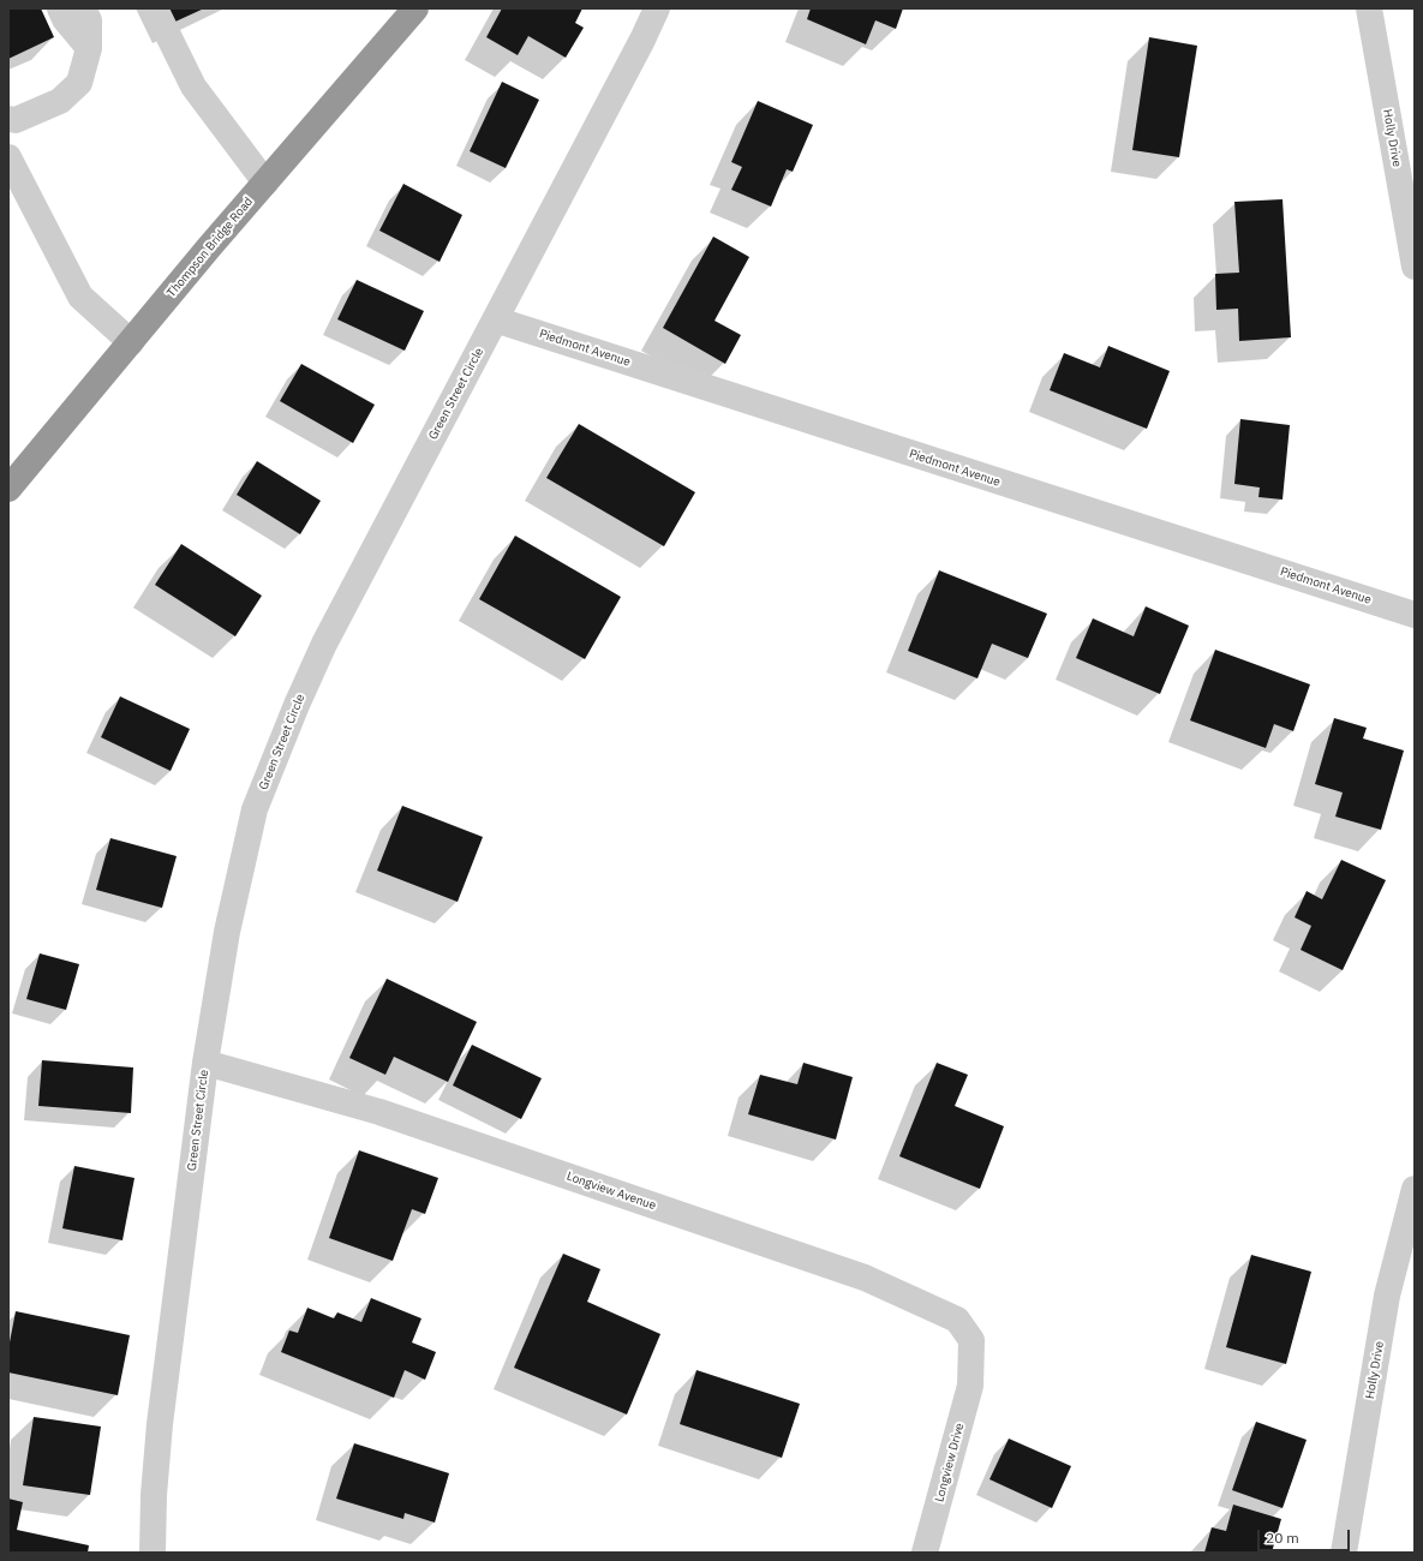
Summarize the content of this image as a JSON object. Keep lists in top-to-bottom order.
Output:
{
  "streets": {
    "highway": ["Thompson Bridge Road"],
    "street": [
      "Holly Drive",
      "Piedmont Avenue",
      "Green Street Circle",
      "Longview Avenue",
      "Longview Drive"
    ]
  },
  "crossings": [
    ["Piedmont Avenue", "Green Street Circle"],
    ["Green Street Circle", "Longview Avenue"],
    ["Longview Avenue", "Longview Drive"]
  ],
  "scale_bar": "20 m"
}
